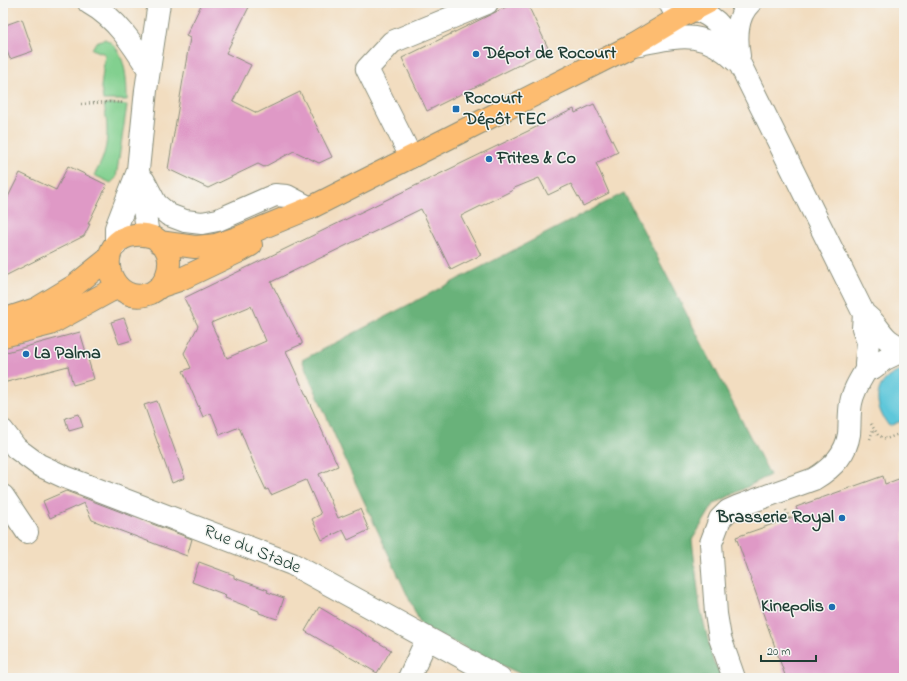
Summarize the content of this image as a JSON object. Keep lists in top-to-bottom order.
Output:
{
  "streets": {
    "street": ["Rue du Stade"]
  },
  "places": {
    "other": [
      "Dépot de Rocourt",
      "Frites & Co",
      "La Palma",
      "Brasserie Royal",
      "Kinepolis"
    ],
    "transit": ["Rocourt Dépôt TEC"]
  },
  "scale_bar": "20 m"
}
